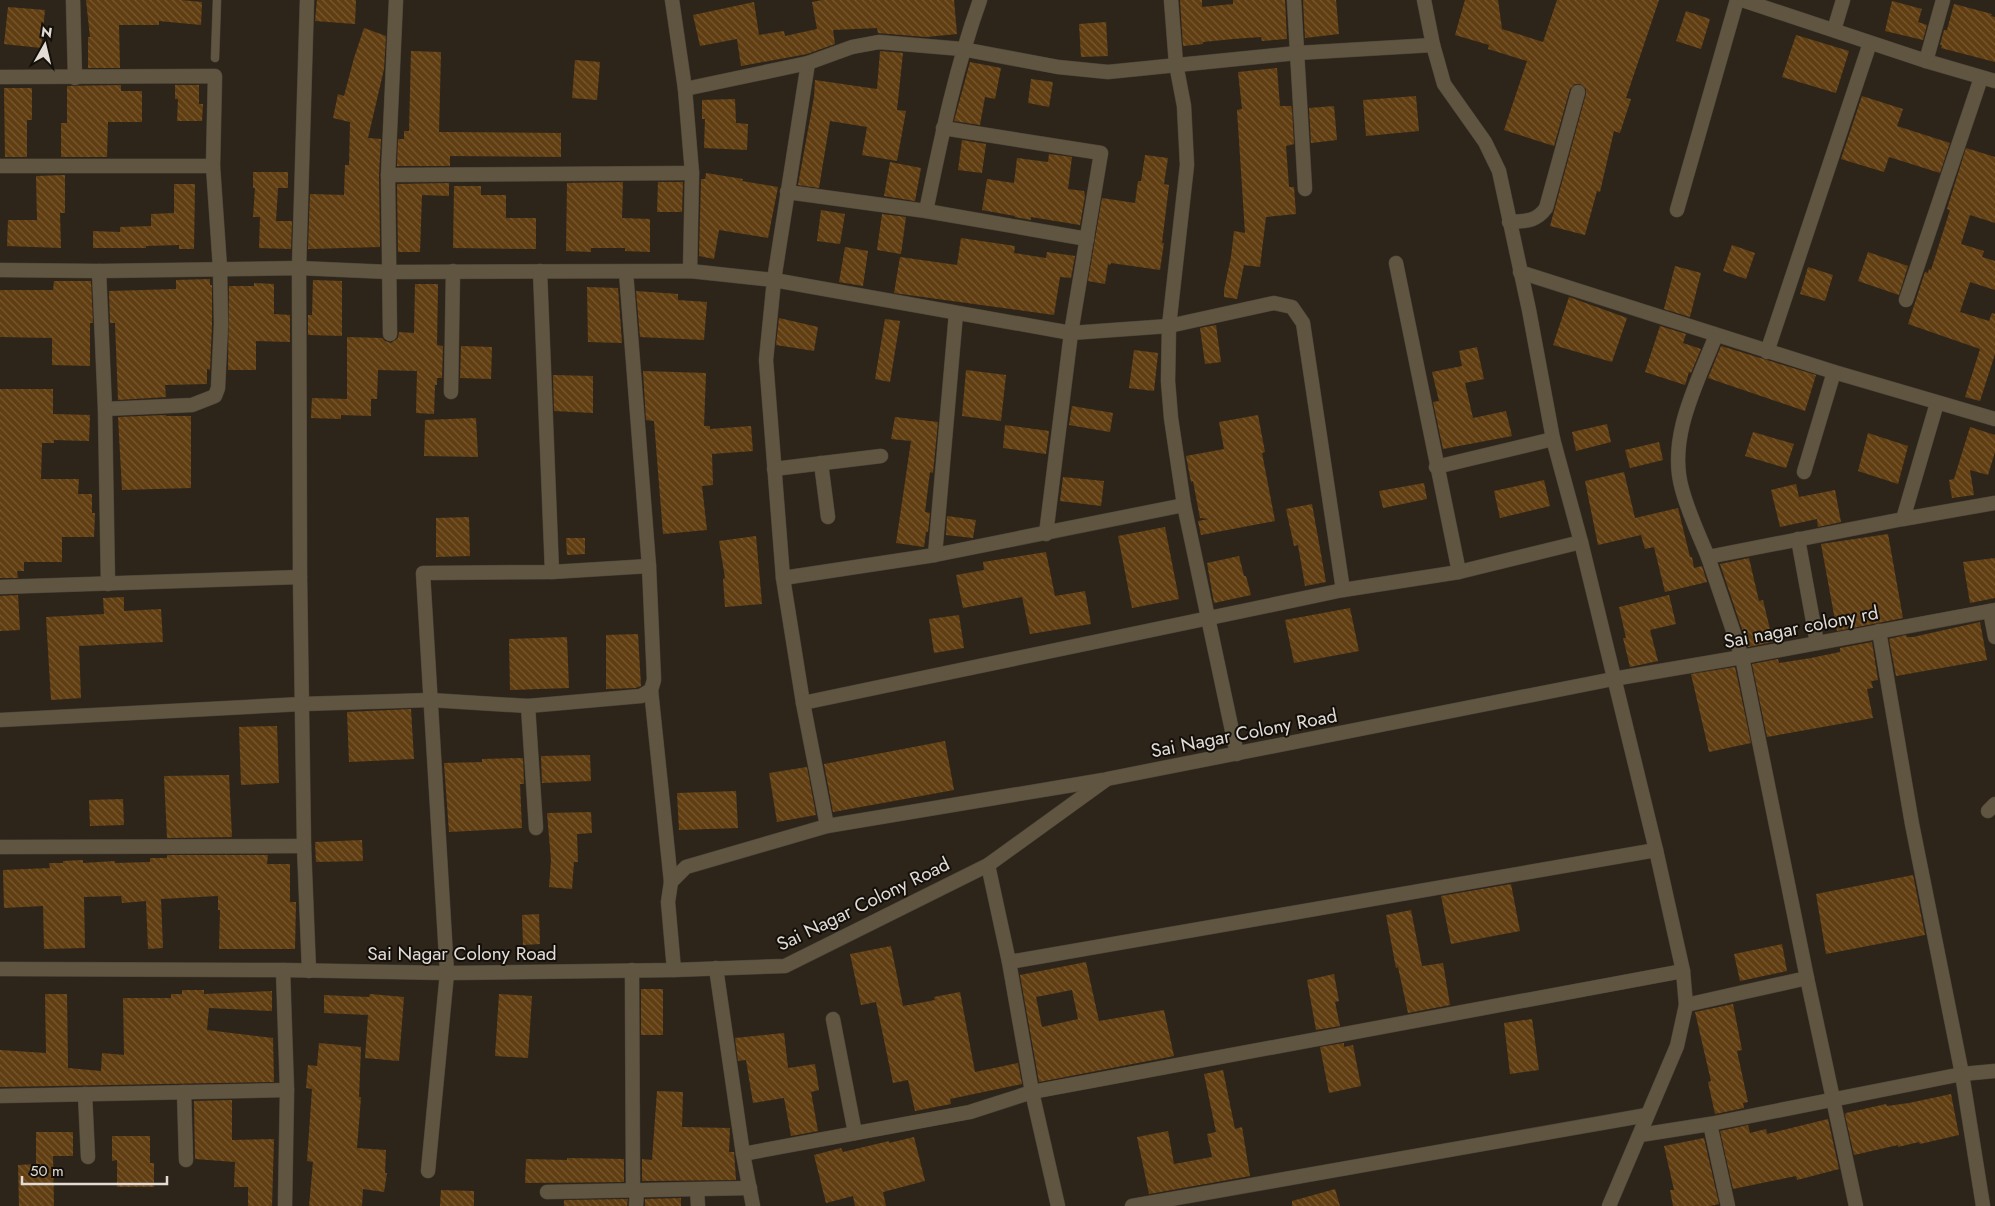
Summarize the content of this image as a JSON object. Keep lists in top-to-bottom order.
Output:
{
  "streets": {
    "street": ["Sai nagar colony rd", "Sai Nagar Colony Road"]
  },
  "crossings": [
    ["Sai nagar colony rd", "Sai Nagar Colony Road"]
  ],
  "scale_bar": "50 m",
  "north": "top"
}
